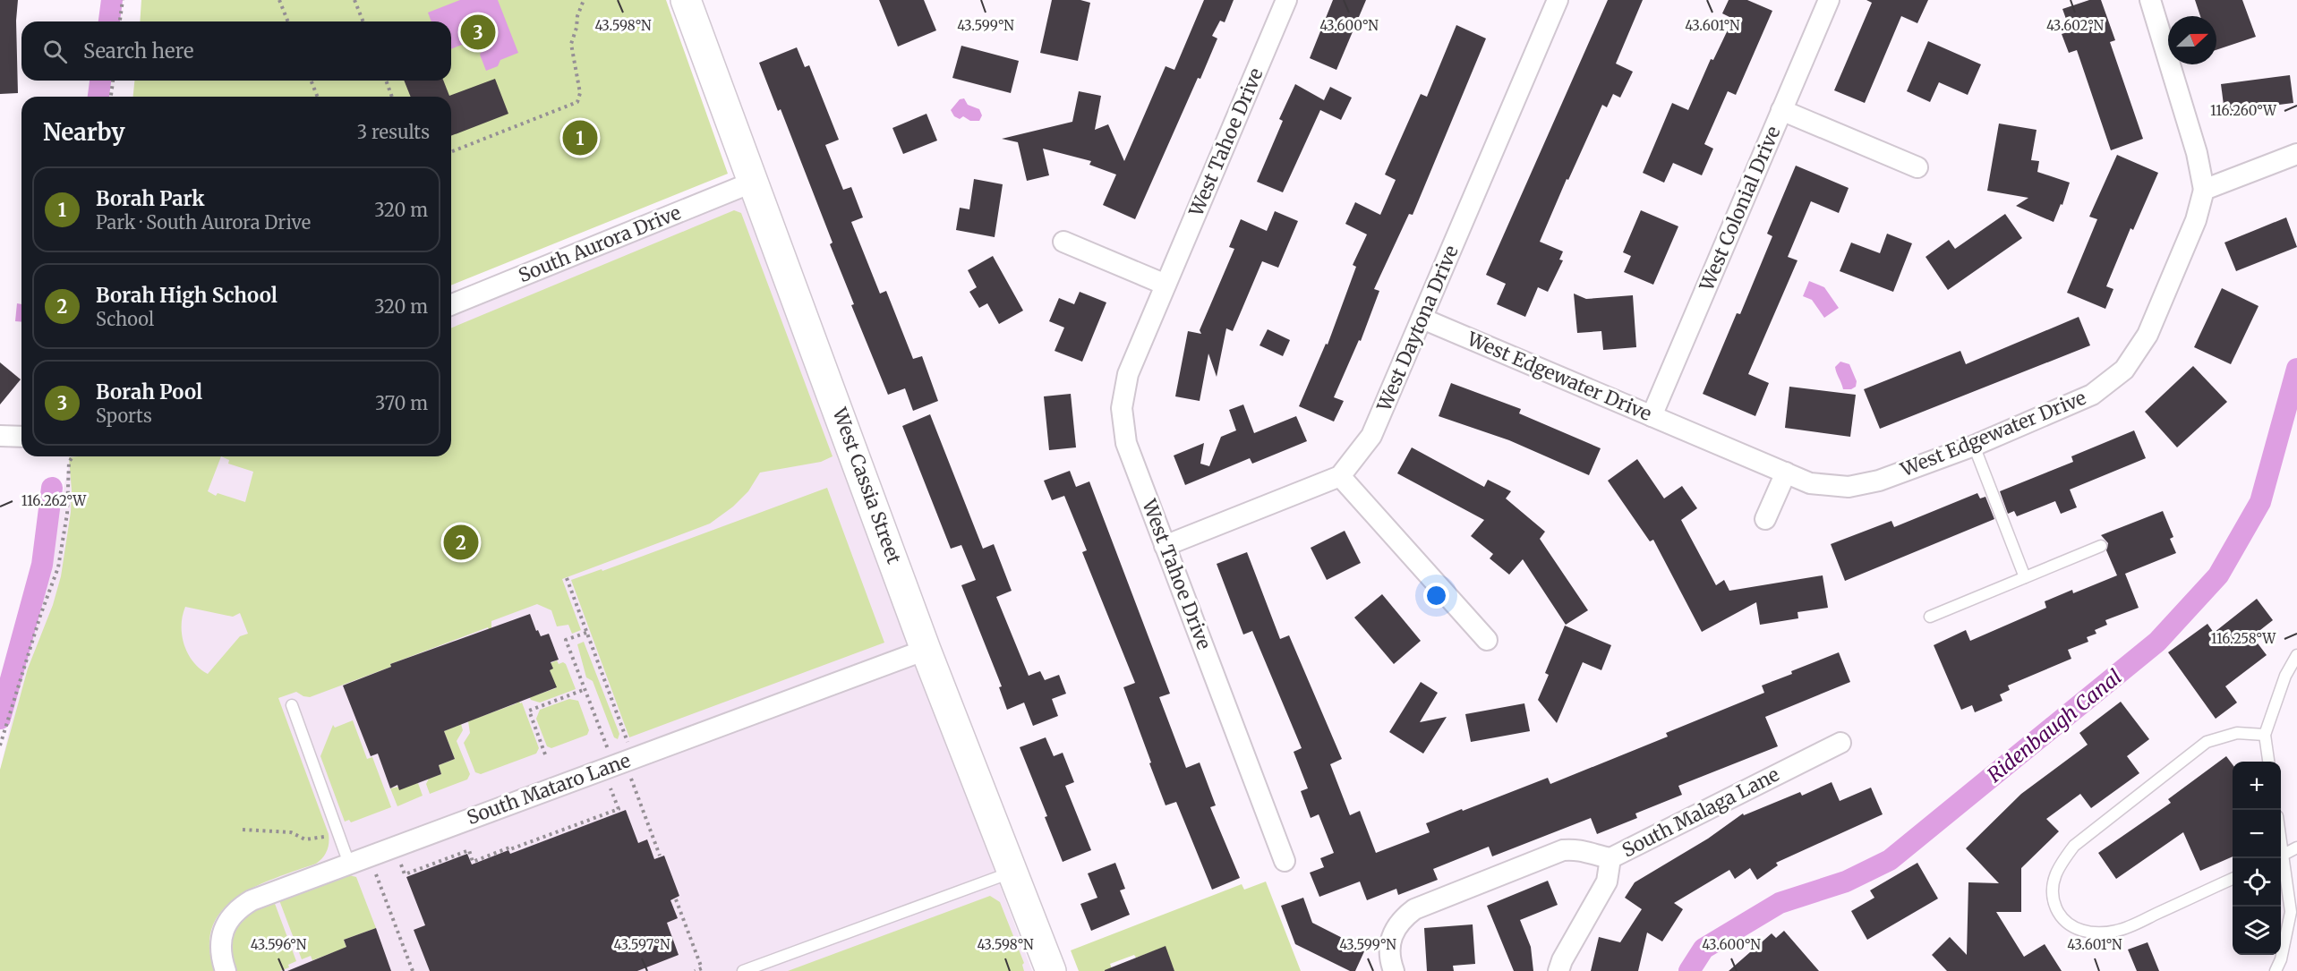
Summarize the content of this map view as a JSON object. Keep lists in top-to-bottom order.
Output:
{
  "streets": {
    "street": [
      "West Tahoe Drive",
      "West Colonial Drive",
      "South Aurora Drive",
      "West Daytona Drive",
      "West Edgewater Drive",
      "West Cassia Street",
      "South Mataro Lane",
      "South Malaga Lane"
    ]
  },
  "crossings": [
    ["West Tahoe Drive", "West Daytona Drive"],
    ["West Colonial Drive", "West Edgewater Drive"],
    ["South Aurora Drive", "West Cassia Street"],
    ["West Daytona Drive", "West Edgewater Drive"],
    ["West Cassia Street", "South Mataro Lane"]
  ],
  "water": ["Ridenbaugh Canal"],
  "north": "right",
  "page": {
    "pins": ["3", "1", "2"],
    "search": "Search here",
    "heading": ["Nearby", "3 results"],
    "list": [
      {
        "mark": "1",
        "name": "Borah Park",
        "note": "Park · South Aurora Drive",
        "value": "320 m"
      },
      {
        "mark": "2",
        "name": "Borah High School",
        "note": "School",
        "value": "320 m"
      },
      {
        "mark": "3",
        "name": "Borah Pool",
        "note": "Sports",
        "value": "370 m"
      }
    ],
    "map_buttons": ["+", "−"]
  },
  "coordinates": [
    "43.598°N",
    "43.599°N",
    "43.600°N",
    "43.601°N",
    "43.602°N",
    "116.260°W",
    "116.262°W",
    "116.258°W",
    "43.596°N",
    "43.597°N"
  ]
}
